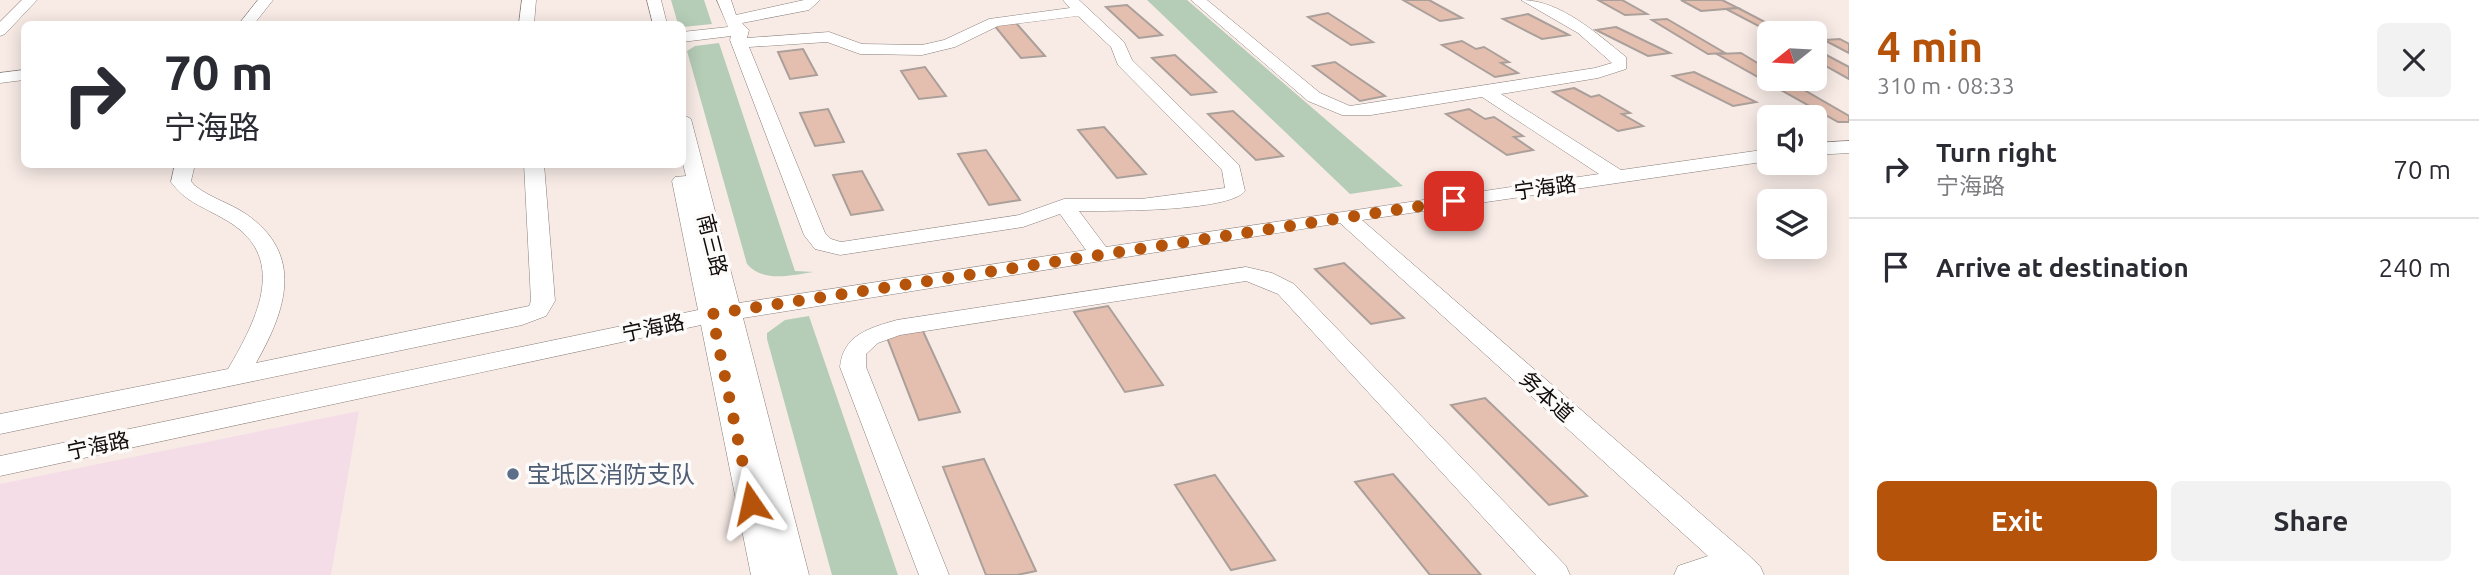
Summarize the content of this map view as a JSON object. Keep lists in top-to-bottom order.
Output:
{
  "streets": {
    "street": ["宁海路", "南三路", "务本道"]
  },
  "crossings": [
    ["宁海路", "南三路"],
    ["宁海路", "务本道"]
  ],
  "places": ["宝坻区消防支队"],
  "north": "left",
  "page": {
    "heading": ["4 min", "310 m · 08:33"],
    "turn": ["70 m", "宁海路"],
    "list": [
      {
        "name": "Turn right",
        "note": "宁海路",
        "value": "70 m"
      },
      {
        "name": "Arrive at destination",
        "value": "240 m"
      }
    ],
    "buttons": ["Exit", "Share"]
  }
}
